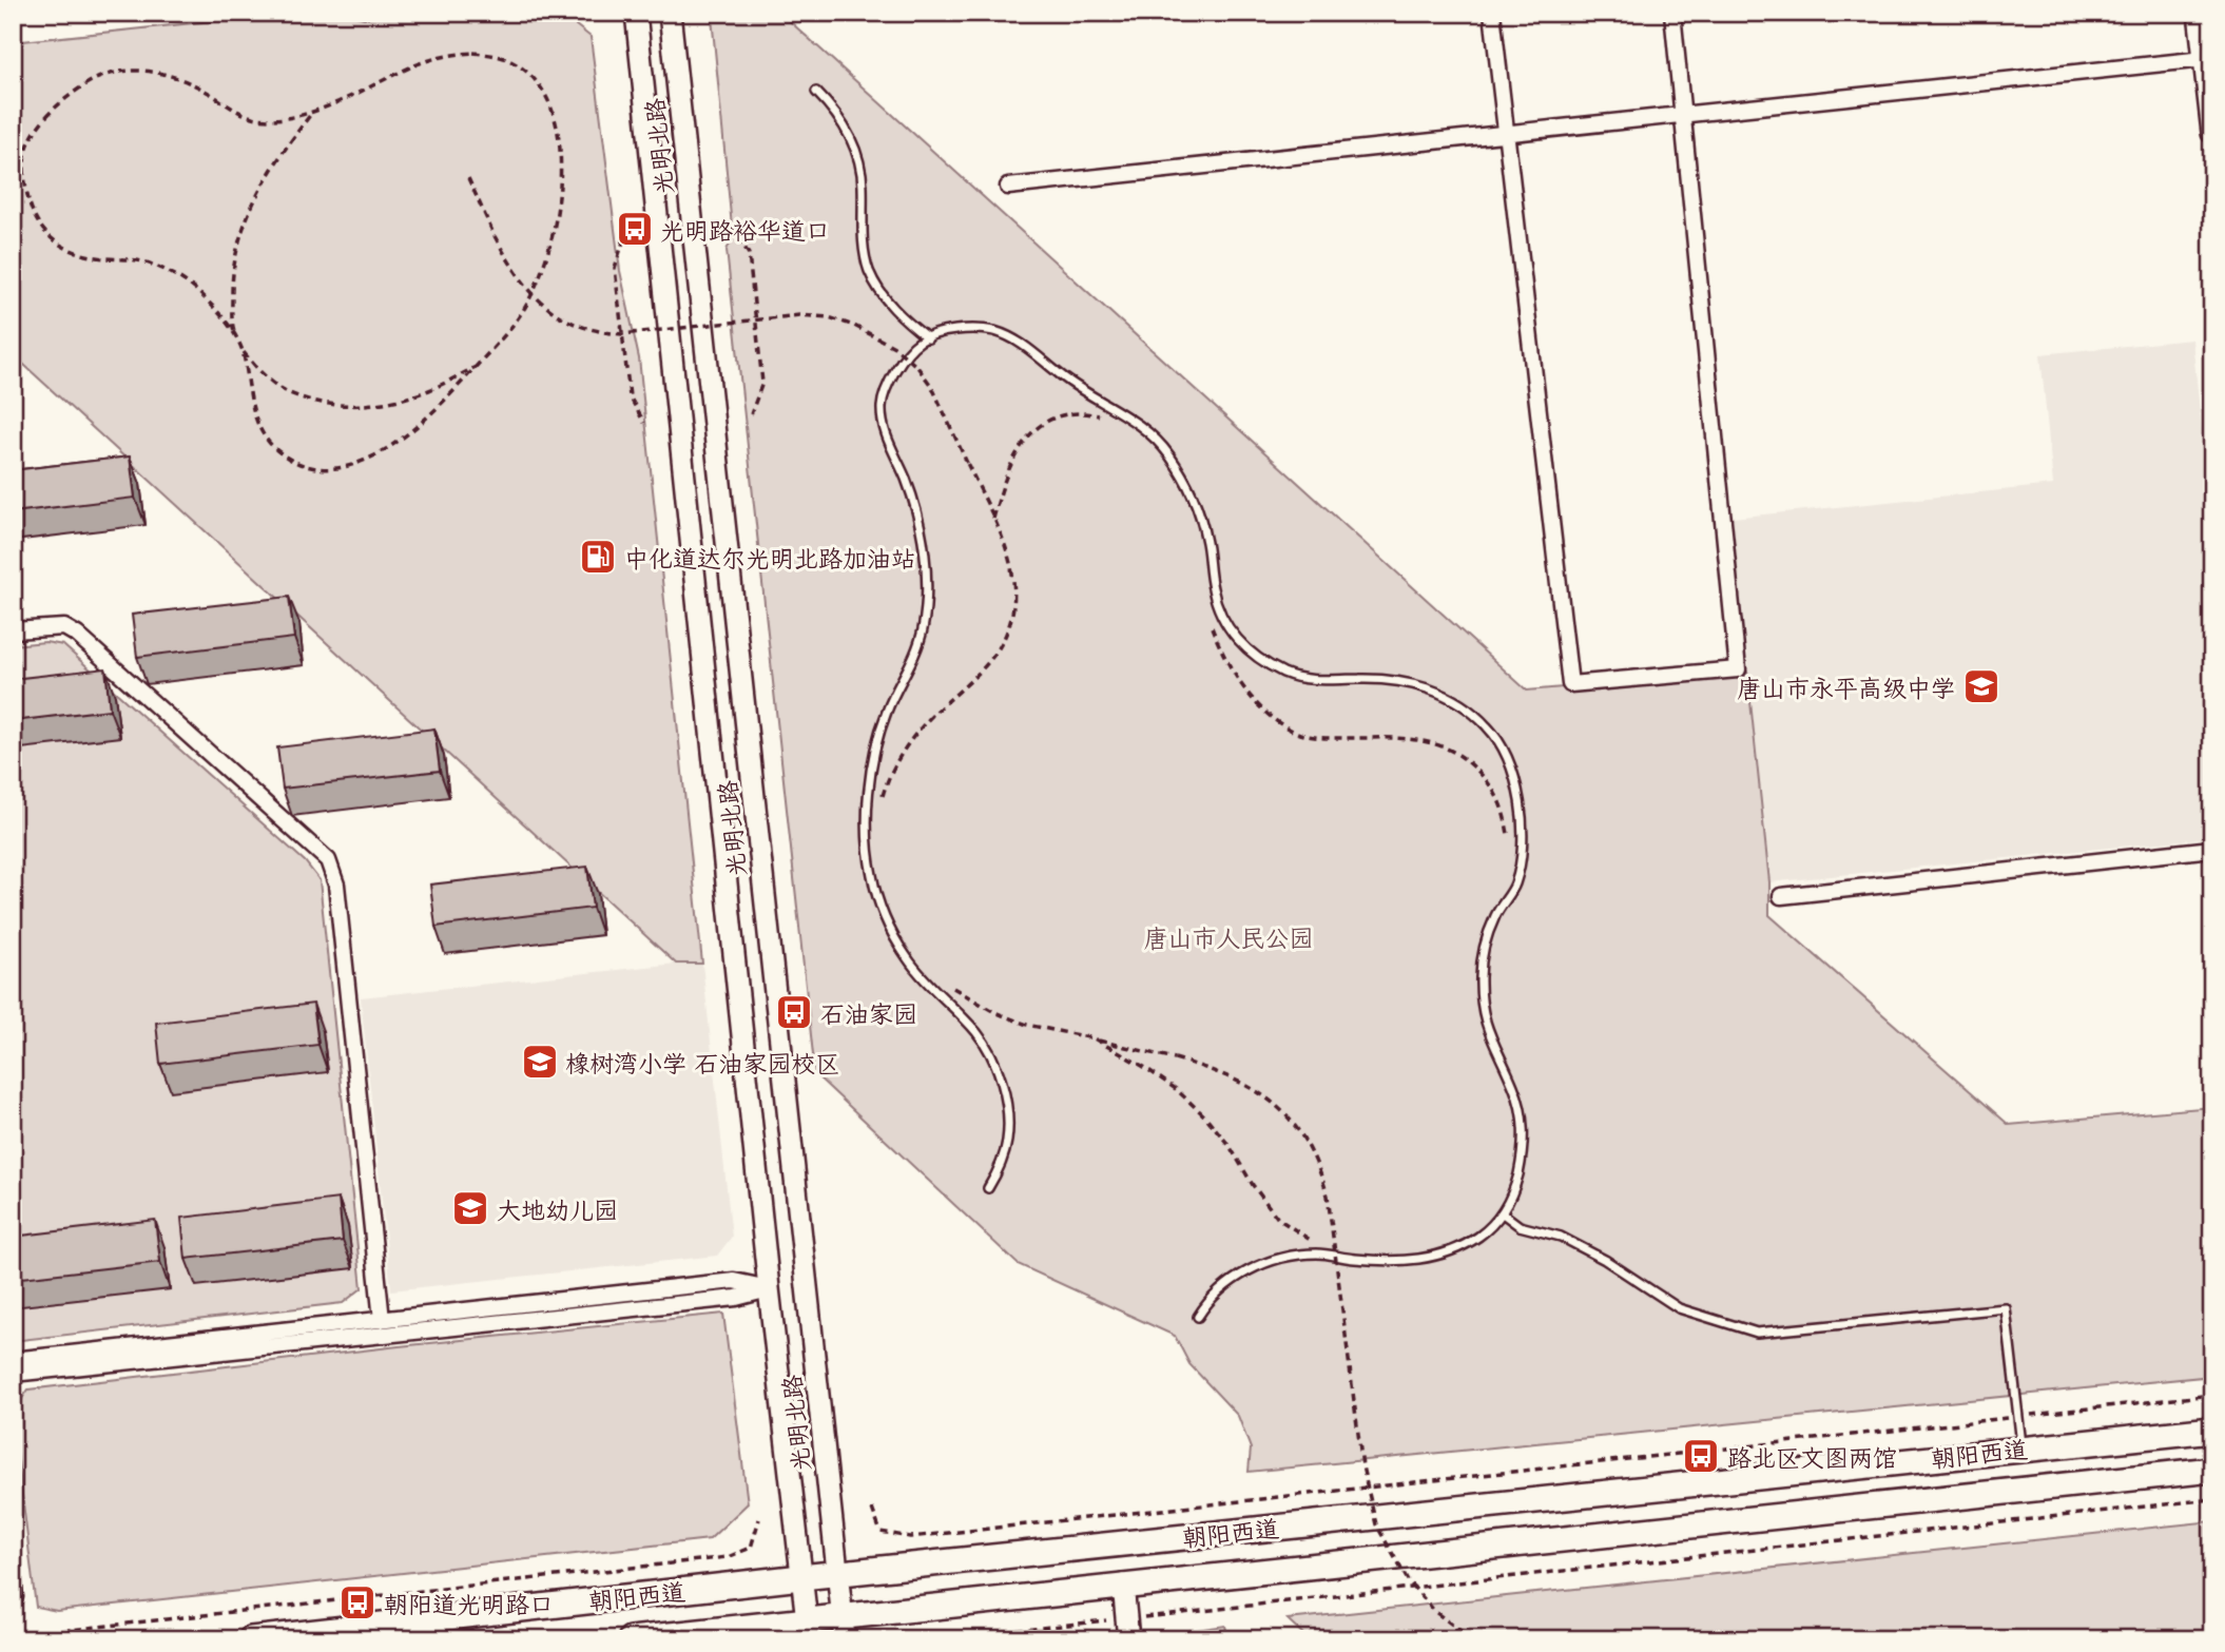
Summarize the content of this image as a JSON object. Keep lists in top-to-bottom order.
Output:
{
  "streets": {
    "main road": ["光明北路", "朝阳西道"]
  },
  "crossings": [
    ["光明北路", "朝阳西道"]
  ],
  "parks": ["唐山市人民公园"],
  "places": {
    "bus stop": [
      "光明路裕华道口",
      "石油家园",
      "路北区文图两馆",
      "朝阳道光明路口"
    ],
    "fuel station": ["中化道达尔光明北路加油站"],
    "school or university": ["唐山市永平高级中学", "橡树湾小学 石油家园校区", "大地幼儿园"]
  }
}
